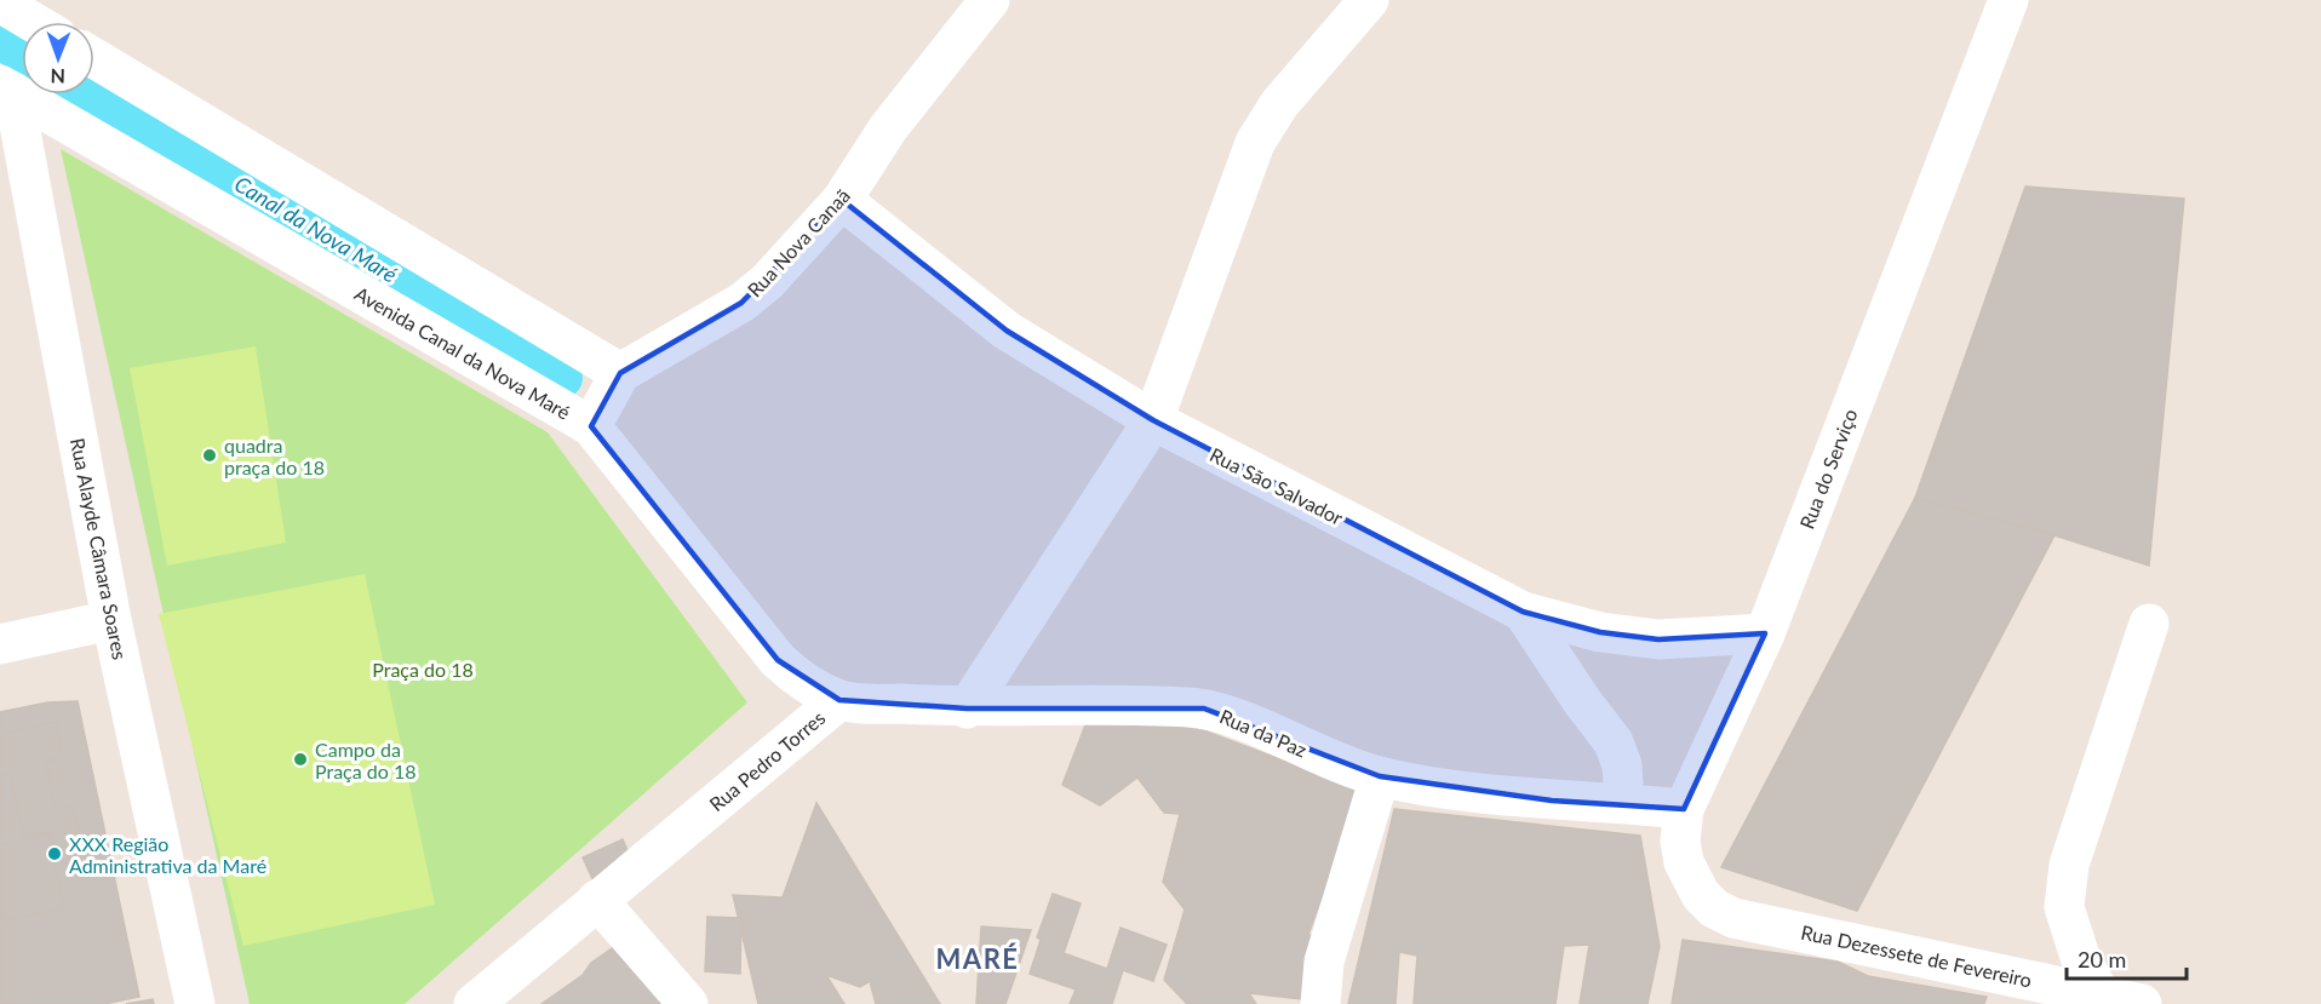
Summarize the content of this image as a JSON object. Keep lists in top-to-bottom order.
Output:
{
  "streets": {
    "street": [
      "Rua Nova Canaã",
      "Avenida Canal da Nova Maré",
      "Rua do Serviço",
      "Rua São Salvador",
      "Rua Alayde Câmara Soares",
      "Rua da Paz",
      "Rua Pedro Torres",
      "Rua Dezessete de Fevereiro"
    ]
  },
  "crossings": [
    ["Rua Nova Canaã", "Avenida Canal da Nova Maré"],
    ["Rua Nova Canaã", "Rua São Salvador"],
    ["Avenida Canal da Nova Maré", "Rua Alayde Câmara Soares"],
    ["Avenida Canal da Nova Maré", "Rua Pedro Torres"],
    ["Rua do Serviço", "Rua São Salvador"],
    ["Rua do Serviço", "Rua da Paz"],
    ["Rua do Serviço", "Rua Dezessete de Fevereiro"],
    ["Rua da Paz", "Rua Pedro Torres"]
  ],
  "districts": ["MARÉ"],
  "water": ["Canal da Nova Maré"],
  "parks": ["Praça do 18"],
  "places": ["quadra praça do 18", "Campo da Praça do 18", "XXX Região Administrativa da Maré"],
  "scale_bar": "20 m",
  "north": "bottom"
}
